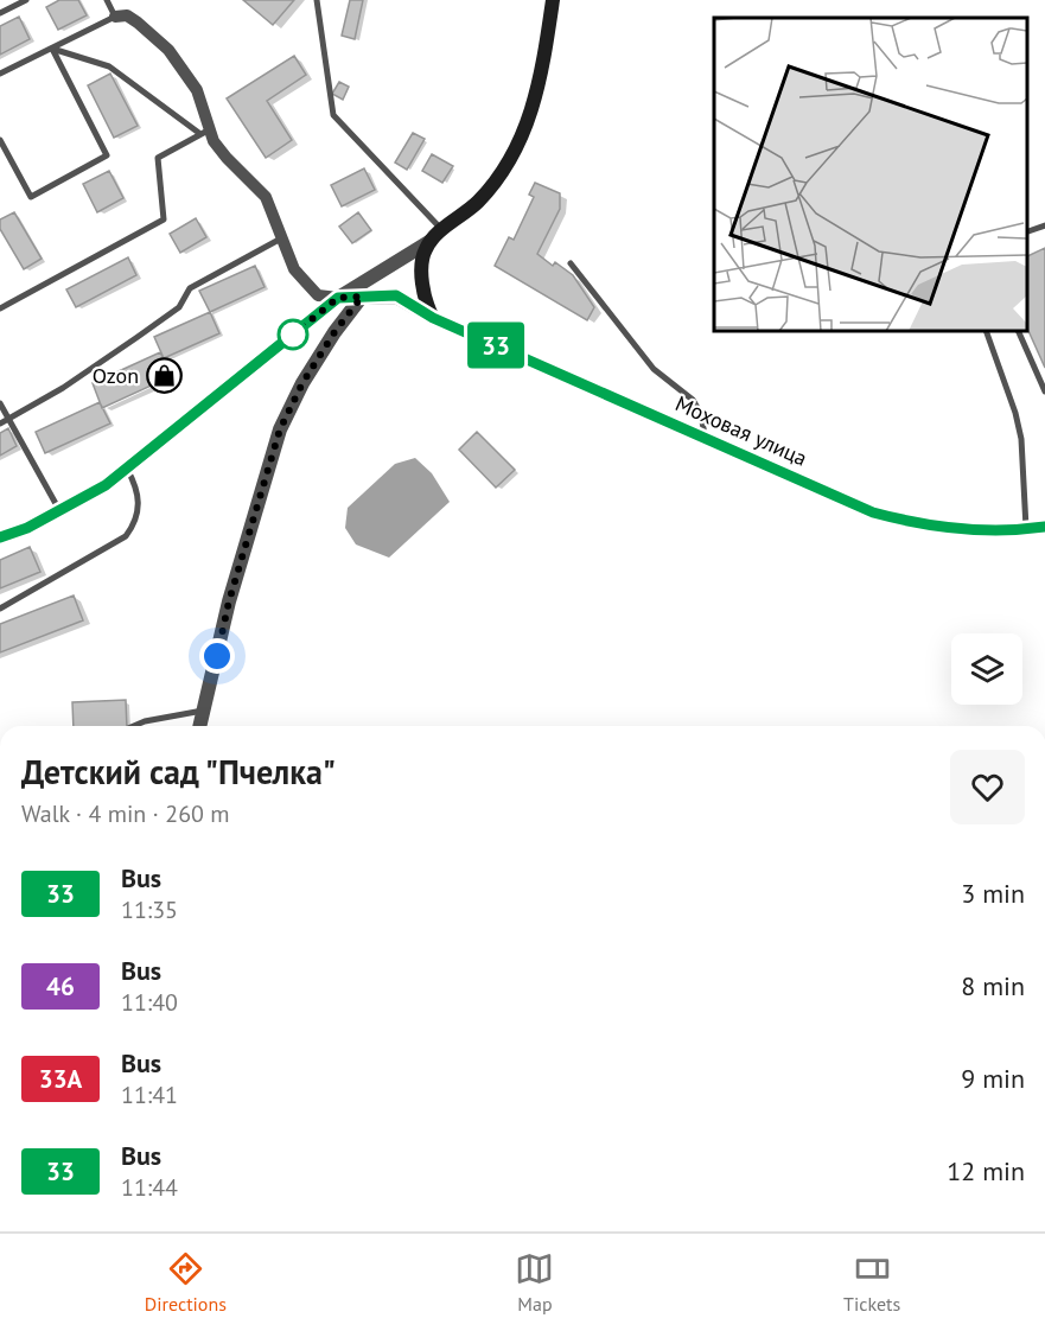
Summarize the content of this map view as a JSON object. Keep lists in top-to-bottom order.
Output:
{
  "streets": {
    "main road": ["Моховая улица"]
  },
  "places": {
    "shop": ["Ozon"]
  },
  "lines": ["bus line 33"],
  "page": {
    "on_map": "33",
    "heading": ["Детский сад \"Пчелка\"", "Walk · 4 min · 260 m"],
    "list": [
      {
        "mark": "33",
        "name": "Bus",
        "note": "11:35",
        "value": "3 min"
      },
      {
        "mark": "46",
        "name": "Bus",
        "note": "11:40",
        "value": "8 min"
      },
      {
        "mark": "33А",
        "name": "Bus",
        "note": "11:41",
        "value": "9 min"
      },
      {
        "mark": "33",
        "name": "Bus",
        "note": "11:44",
        "value": "12 min"
      }
    ],
    "tabs": ["Directions", "Map", "Tickets"]
  }
}
